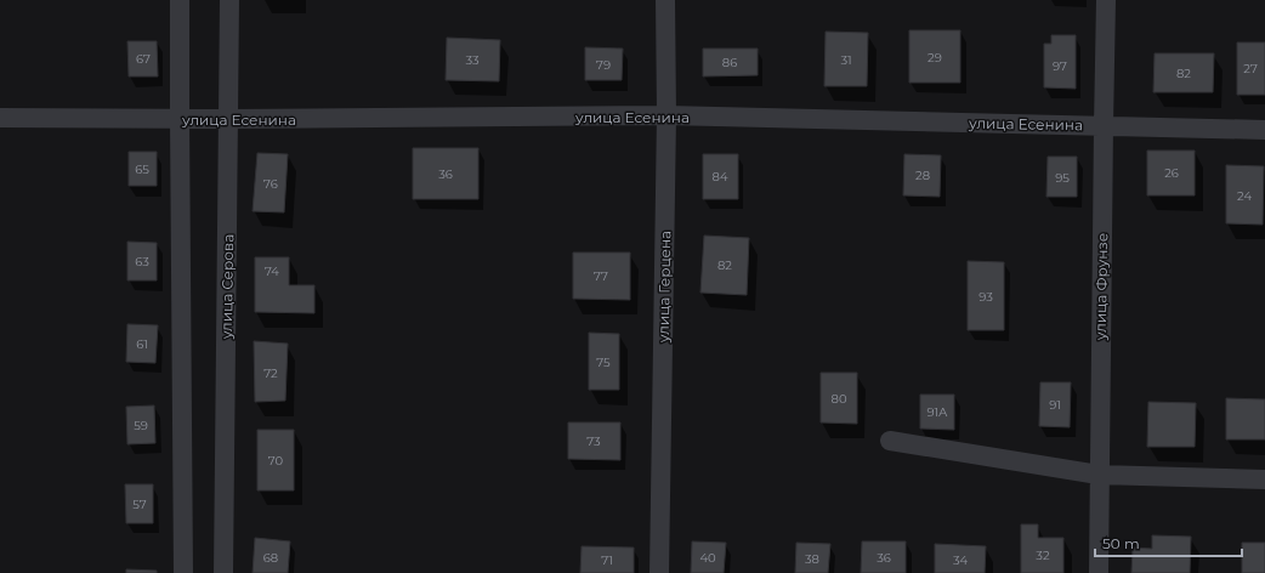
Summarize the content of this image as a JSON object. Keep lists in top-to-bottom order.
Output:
{
  "streets": {
    "street": [
      "улица Есенина",
      "улица Серова",
      "улица Герцена",
      "улица Фрунзе"
    ]
  },
  "crossings": [
    ["улица Есенина", "улица Серова"],
    ["улица Есенина", "улица Герцена"],
    ["улица Есенина", "улица Фрунзе"]
  ],
  "house_numbers": [
    "29",
    "67",
    "33",
    "31",
    "86",
    "79",
    "97",
    "27",
    "82",
    "65",
    "26",
    "36",
    "28",
    "84",
    "95",
    "76",
    "24",
    "63",
    "82",
    "74",
    "77",
    "93",
    "61",
    "75",
    "72",
    "80",
    "91",
    "91А",
    "59",
    "73",
    "70",
    "57",
    "32",
    "68",
    "40",
    "36",
    "38",
    "71",
    "34"
  ],
  "scale_bar": "50 m"
}
